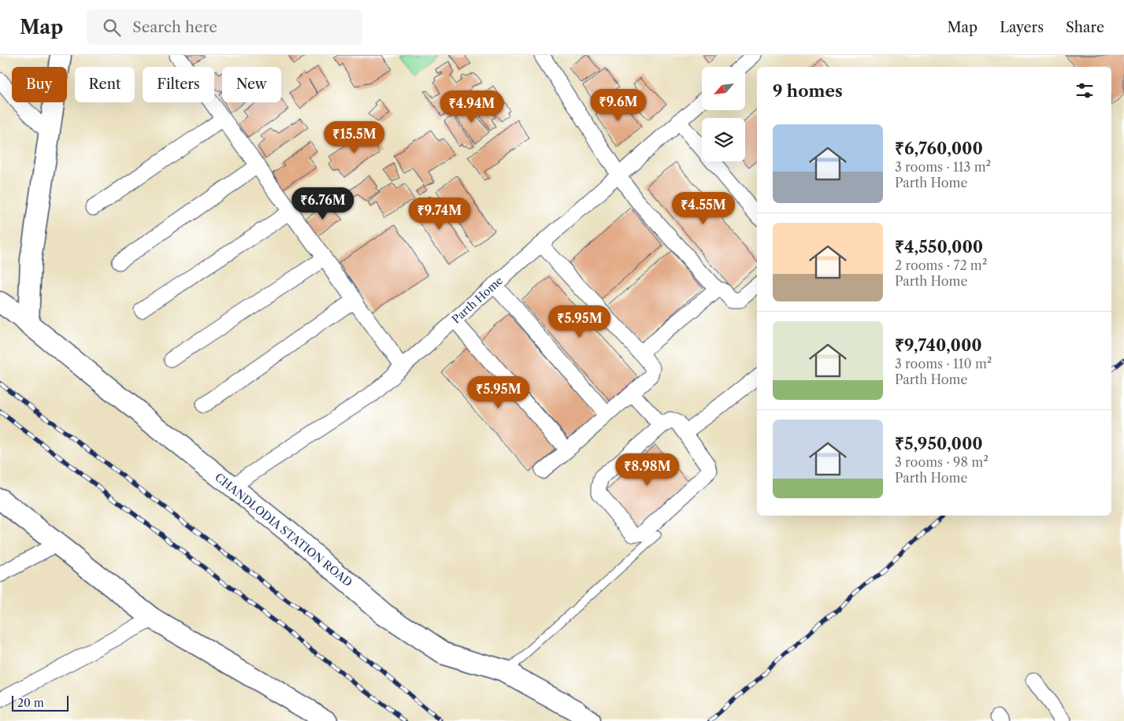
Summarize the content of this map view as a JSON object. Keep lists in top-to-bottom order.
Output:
{
  "streets": {
    "street": ["Parth Home", "CHANDLODIA STATION ROAD"]
  },
  "crossings": [
    ["Parth Home", "CHANDLODIA STATION ROAD"]
  ],
  "scale_bar": "20 m",
  "north": "bottom left",
  "page": {
    "header": "Map",
    "search": "Search here",
    "nav": ["Map", "Layers", "Share"],
    "chip": [
      "Buy",
      "Rent",
      "Filters",
      "New"
    ],
    "heading": "9 homes",
    "price": [
      "₹9.6M",
      "₹4.94M",
      "₹15.5M",
      "₹6.76M",
      "₹4.55M",
      "₹9.74M",
      "₹5.95M",
      "₹5.95M",
      "₹8.98M"
    ],
    "list": [
      {
        "name": "₹6,760,000",
        "note": "3 rooms · 113 m² · Parth Home"
      },
      {
        "name": "₹4,550,000",
        "note": "2 rooms · 72 m² · Parth Home"
      },
      {
        "name": "₹9,740,000",
        "note": "3 rooms · 110 m² · Parth Home"
      },
      {
        "name": "₹5,950,000",
        "note": "3 rooms · 98 m² · Parth Home"
      }
    ],
    "scale": "20 m"
  }
}
